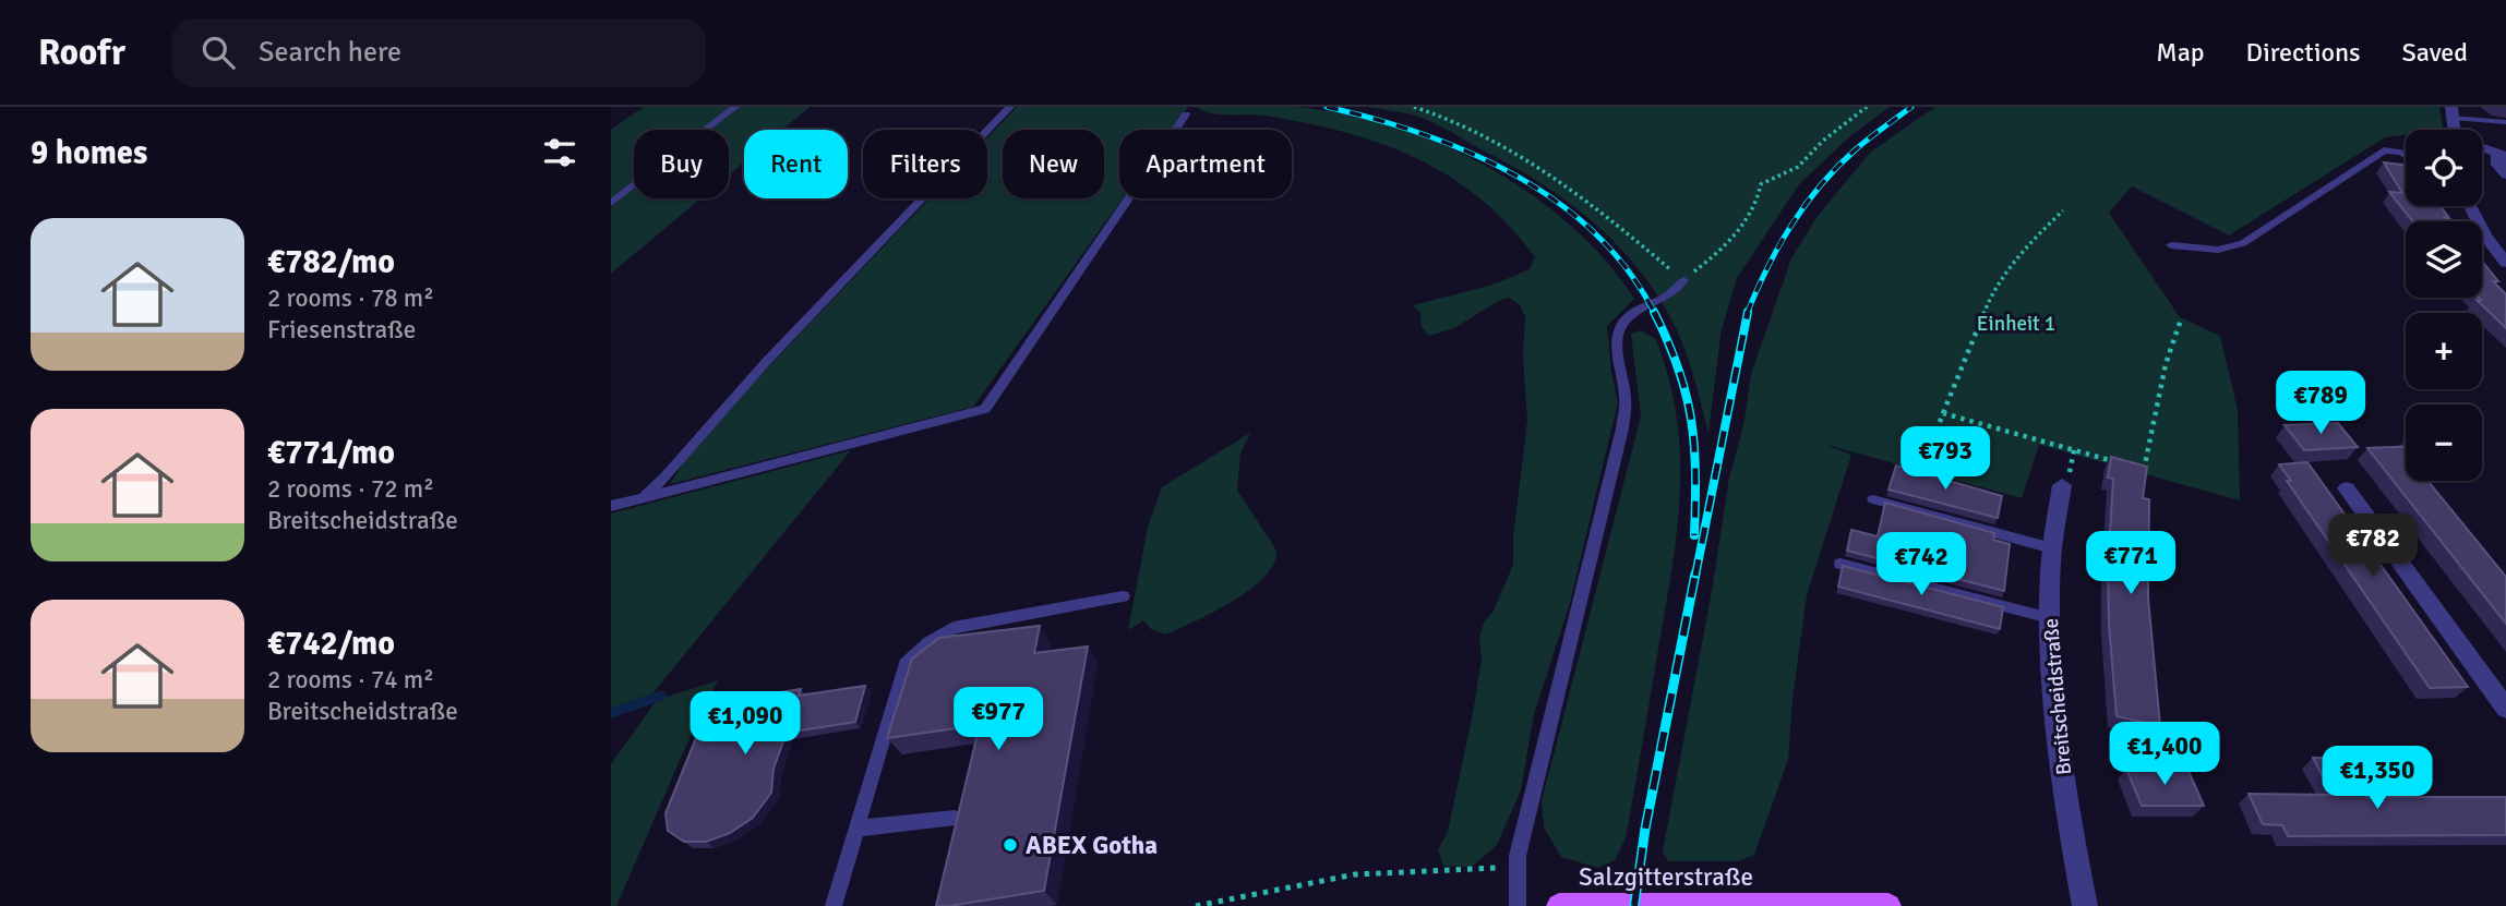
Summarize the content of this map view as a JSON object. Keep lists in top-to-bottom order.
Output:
{
  "streets": {
    "main road": ["Salzgitterstraße"],
    "street": ["Breitscheidstraße"]
  },
  "parks": ["Einheit 1"],
  "places": ["ABEX Gotha"],
  "page": {
    "header": "Roofr",
    "search": "Search here",
    "nav": ["Map", "Directions", "Saved"],
    "heading": "9 homes",
    "map_buttons": ["+", "−"],
    "chip": [
      "Buy",
      "Rent",
      "Filters",
      "New",
      "Apartment"
    ],
    "list": [
      {
        "name": "€782/mo",
        "note": "2 rooms · 78 m² · Friesenstraße"
      },
      {
        "name": "€771/mo",
        "note": "2 rooms · 72 m² · Breitscheidstraße"
      },
      {
        "name": "€742/mo",
        "note": "2 rooms · 74 m² · Breitscheidstraße"
      }
    ],
    "price": [
      "€789",
      "€793",
      "€782",
      "€771",
      "€742",
      "€977",
      "€1,090",
      "€1,400",
      "€1,350"
    ]
  }
}
